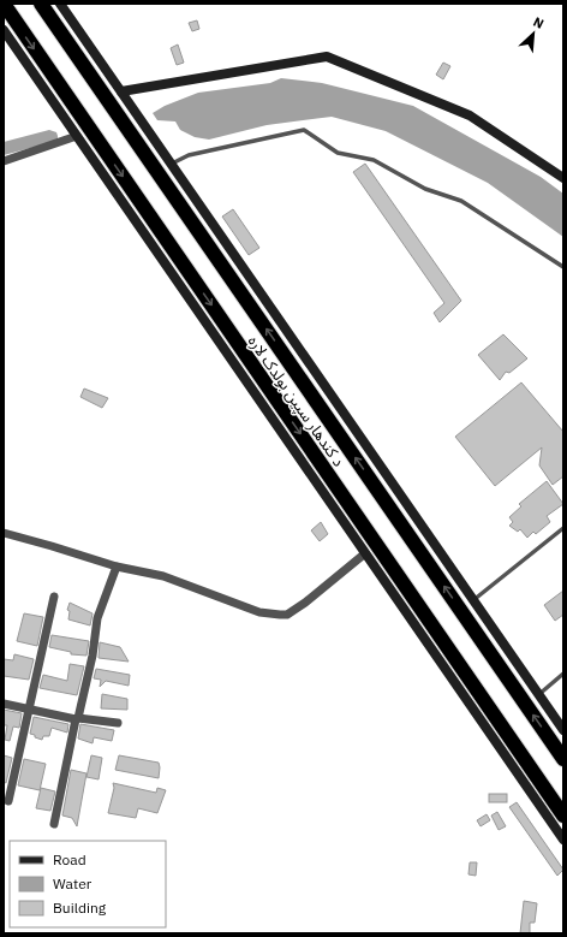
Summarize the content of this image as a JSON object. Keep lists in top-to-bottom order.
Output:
{
  "streets": {
    "highway": ["د کندهار سپین بولدک لاره"]
  },
  "legend": ["Road", "Water", "Building"],
  "north": "top right"
}
